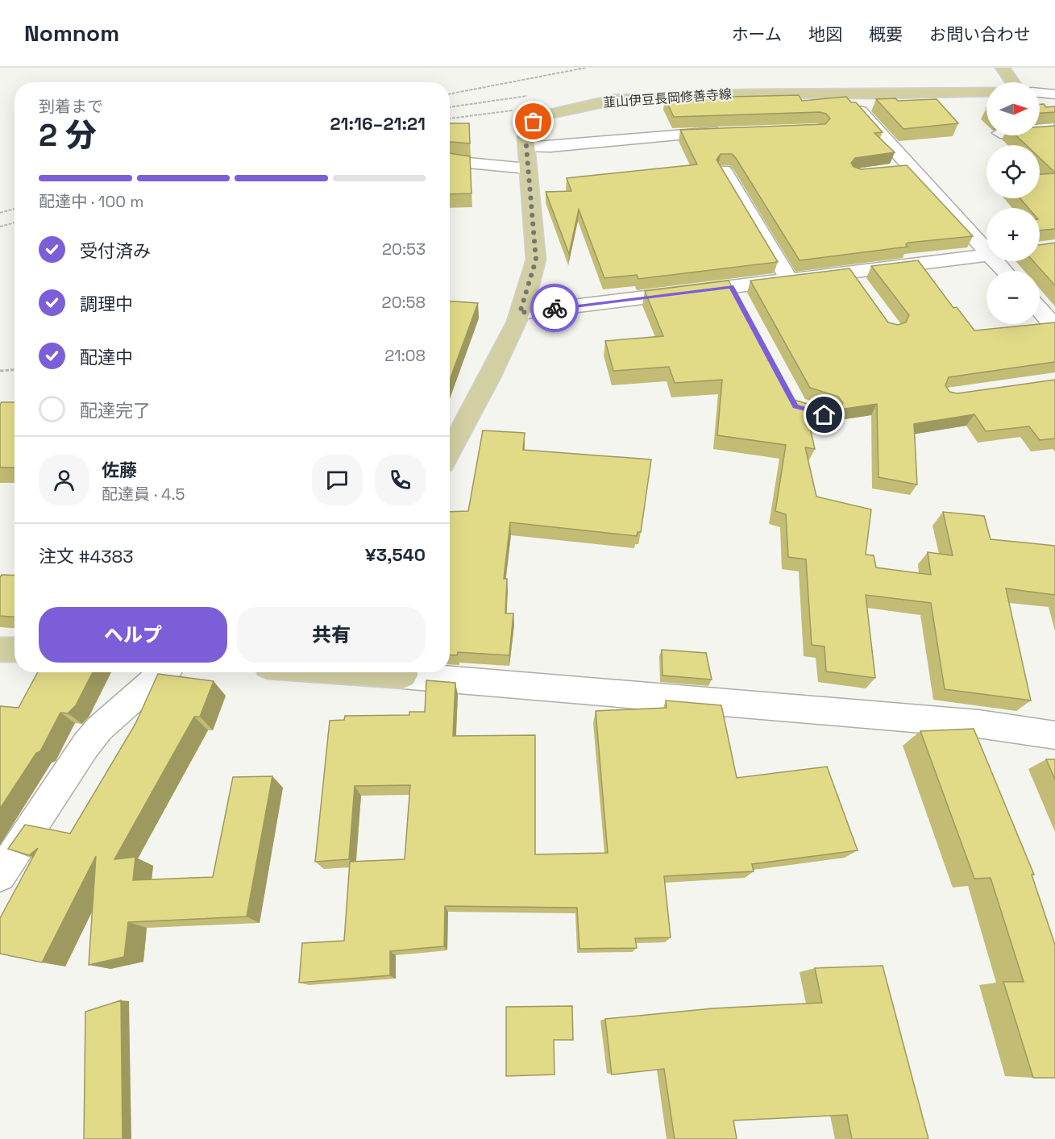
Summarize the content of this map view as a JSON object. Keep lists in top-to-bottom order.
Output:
{
  "streets": {
    "main road": ["韮山伊豆長岡修善寺線"]
  },
  "north": "right",
  "page": {
    "header": "Nomnom",
    "nav": [
      "ホーム",
      "地図",
      "概要",
      "お問い合わせ"
    ],
    "map_buttons": ["+", "−"],
    "heading": ["2 分", "到着まで", "21:16–21:21"],
    "panel": [
      "佐藤",
      "配達員 · 4.5",
      "注文 #4383",
      "¥3,540"
    ],
    "bar": "配達中 · 100 m",
    "list": [
      ["受付済み", "20:53"],
      ["調理中", "20:58"],
      ["配達中", "21:08"],
      "配達完了"
    ],
    "buttons": ["ヘルプ", "共有"]
  }
}
